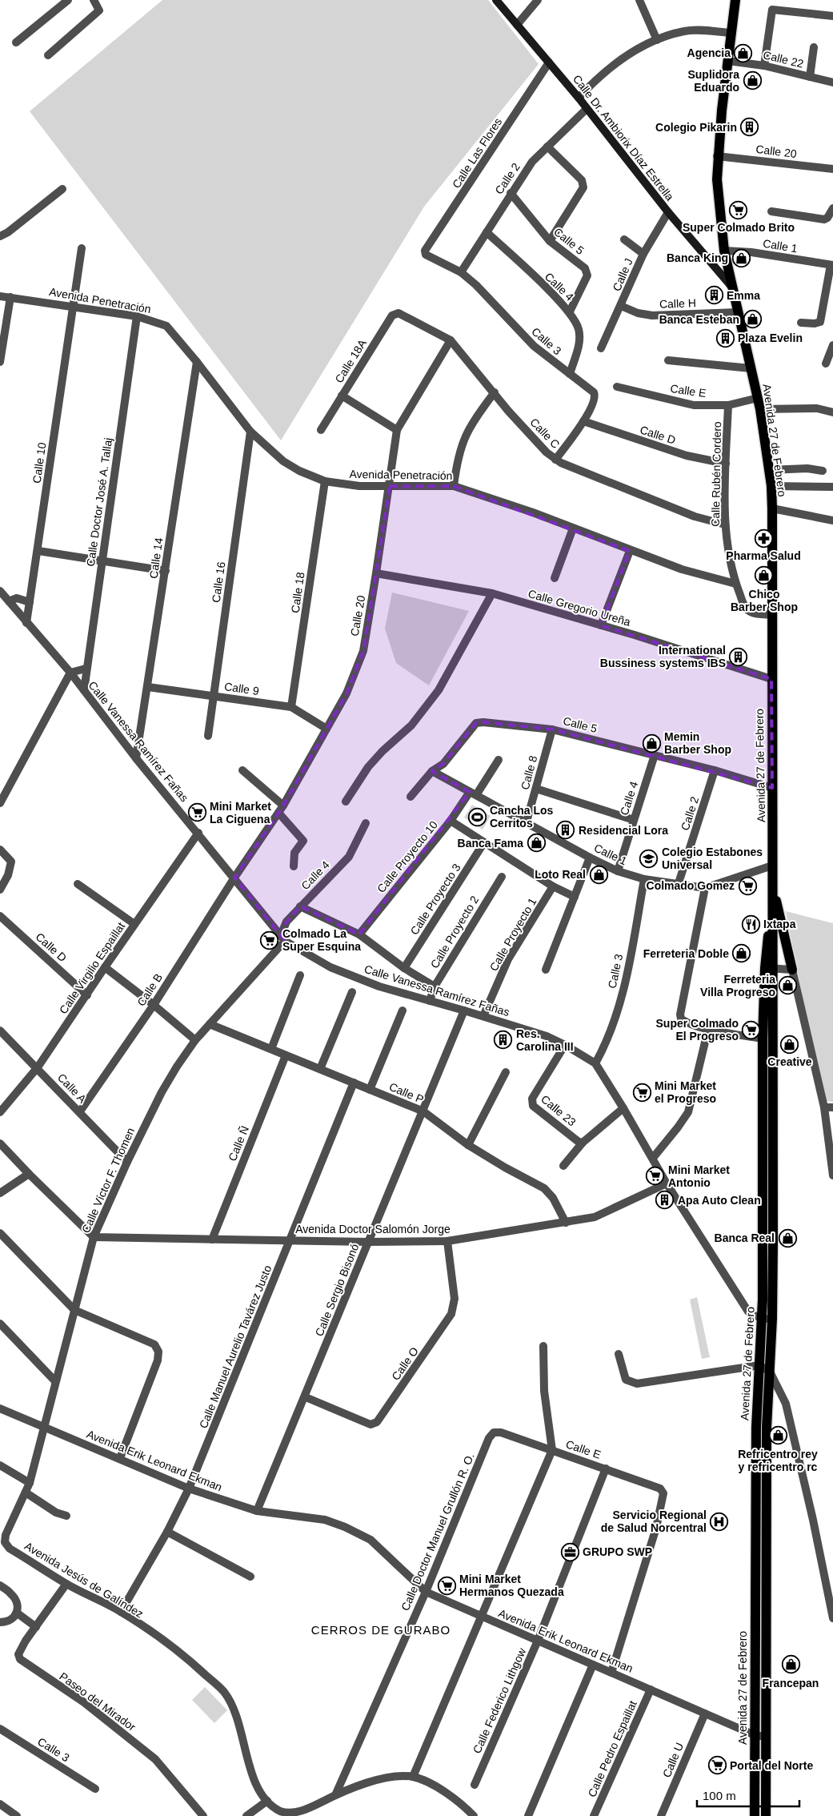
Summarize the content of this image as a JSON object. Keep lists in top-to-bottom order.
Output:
{
  "streets": {
    "main road": ["Calle Dr. Ambiorix Díaz Estrella", "Avenida 27 de Febrero"],
    "street": [
      "Calle 22",
      "Calle 20",
      "Calle Las Flores",
      "Calle 2",
      "Calle 5",
      "Calle 1",
      "Calle J",
      "Calle 4",
      "Avenida Penetración",
      "Calle H",
      "Calle 3",
      "Calle 18A",
      "Calle E",
      "Calle C",
      "Calle D",
      "Calle 10",
      "Calle Rubén Cordero",
      "Calle Doctor José A. Tallaj",
      "Calle 14",
      "Calle 16",
      "Calle 18",
      "Calle Gregorio Ureña",
      "Calle 9",
      "Calle Vanessa Ramírez Fañas",
      "Calle 8",
      "Calle Proyecto 10",
      "Calle Proyecto 3",
      "Calle Proyecto 2",
      "Calle Proyecto 1",
      "Calle Virgilio Espaillat",
      "Calle B",
      "Calle A",
      "Calle P",
      "Calle 23",
      "Calle Ñ",
      "Calle Víctor F. Thomen",
      "Avenida Doctor Salomón Jorge",
      "Calle Sergio Bisonó",
      "Calle Manuel Aurelio Tavárez Justo",
      "Calle O",
      "Avenida Erik Leonard Ekman",
      "Calle Doctor Manuel Grullón R. O.",
      "Avenida Jesús de Galíndez",
      "Calle Federico Lithgow",
      "Paseo del Mirador",
      "Calle Pedro Espaillat",
      "Calle U"
    ]
  },
  "crossings": [
    ["Calle 22", "Avenida 27 de Febrero"],
    ["Calle Dr. Ambiorix Díaz Estrella", "Calle Las Flores"],
    ["Calle Dr. Ambiorix Díaz Estrella", "Calle 2"],
    ["Calle Dr. Ambiorix Díaz Estrella", "Calle J"],
    ["Calle Dr. Ambiorix Díaz Estrella", "Avenida 27 de Febrero"],
    ["Calle 20", "Avenida Penetración"],
    ["Calle 20", "Calle C"],
    ["Calle 20", "Avenida 27 de Febrero"],
    ["Calle 20", "Calle Gregorio Ureña"],
    ["Calle 20", "Calle 9"],
    ["Calle 20", "Calle Vanessa Ramírez Fañas"],
    ["Calle 20", "Calle B"],
    ["Calle Las Flores", "Calle 3"],
    ["Calle 2", "Calle 5"],
    ["Calle 2", "Calle 1"],
    ["Calle 2", "Calle 4"],
    ["Calle 2", "Calle 3"],
    ["Calle 5", "Calle 1"],
    ["Calle 5", "Calle 4"],
    ["Calle 5", "Avenida 27 de Febrero"],
    ["Calle 5", "Calle 8"],
    ["Calle 1", "Calle 4"],
    ["Calle 1", "Calle 3"],
    ["Calle 1", "Avenida 27 de Febrero"],
    ["Calle 1", "Calle 8"],
    ["Calle 1", "Calle Proyecto 10"],
    ["Calle J", "Calle H"],
    ["Calle 4", "Calle 3"],
    ["Calle 4", "Calle Vanessa Ramírez Fañas"],
    ["Calle 4", "Calle Víctor F. Thomen"],
    ["Avenida Penetración", "Calle 10"],
    ["Avenida Penetración", "Calle Rubén Cordero"],
    ["Avenida Penetración", "Calle Doctor José A. Tallaj"],
    ["Avenida Penetración", "Calle 14"],
    ["Avenida Penetración", "Calle 16"],
    ["Avenida Penetración", "Calle 18"],
    ["Calle H", "Avenida 27 de Febrero"],
    ["Calle 3", "Calle C"],
    ["Calle 3", "Calle D"],
    ["Calle 3", "Calle Vanessa Ramírez Fañas"],
    ["Calle 18A", "Calle C"],
    ["Calle E", "Avenida 27 de Febrero"],
    ["Calle E", "Calle Rubén Cordero"],
    ["Calle E", "Avenida Erik Leonard Ekman"],
    ["Calle E", "Calle Doctor Manuel Grullón R. O."],
    ["Calle E", "Calle Federico Lithgow"],
    ["Calle C", "Calle Rubén Cordero"],
    ["Calle D", "Calle Rubén Cordero"],
    ["Calle D", "Calle Virgilio Espaillat"],
    ["Avenida 27 de Febrero", "Calle Rubén Cordero"],
    ["Avenida 27 de Febrero", "Calle Gregorio Ureña"],
    ["Avenida 27 de Febrero", "Calle Vanessa Ramírez Fañas"],
    ["Avenida 27 de Febrero", "Avenida Erik Leonard Ekman"],
    ["Calle 10", "Calle Vanessa Ramírez Fañas"],
    ["Calle Doctor José A. Tallaj", "Calle Vanessa Ramírez Fañas"],
    ["Calle 14", "Calle 9"],
    ["Calle 14", "Calle Vanessa Ramírez Fañas"],
    ["Calle 16", "Calle 9"],
    ["Calle 18", "Calle 9"],
    ["Calle Vanessa Ramírez Fañas", "Calle Proyecto 2"],
    ["Calle Vanessa Ramírez Fañas", "Calle Proyecto 1"],
    ["Calle Vanessa Ramírez Fañas", "Calle Virgilio Espaillat"],
    ["Calle Vanessa Ramírez Fañas", "Calle B"],
    ["Calle Vanessa Ramírez Fañas", "Calle 23"],
    ["Calle Vanessa Ramírez Fañas", "Calle Víctor F. Thomen"],
    ["Calle Vanessa Ramírez Fañas", "Avenida Doctor Salomón Jorge"],
    ["Calle Vanessa Ramírez Fañas", "Calle Sergio Bisonó"],
    ["Calle Virgilio Espaillat", "Calle A"],
    ["Calle B", "Calle A"],
    ["Calle A", "Calle Víctor F. Thomen"],
    ["Calle P", "Calle Ñ"],
    ["Calle P", "Calle Víctor F. Thomen"],
    ["Calle P", "Avenida Doctor Salomón Jorge"],
    ["Calle P", "Calle Sergio Bisonó"],
    ["Calle P", "Calle Manuel Aurelio Tavárez Justo"],
    ["Calle Ñ", "Avenida Doctor Salomón Jorge"],
    ["Calle Víctor F. Thomen", "Avenida Doctor Salomón Jorge"],
    ["Calle Víctor F. Thomen", "Avenida Erik Leonard Ekman"],
    ["Calle Víctor F. Thomen", "Avenida Jesús de Galíndez"],
    ["Avenida Doctor Salomón Jorge", "Calle Sergio Bisonó"],
    ["Avenida Doctor Salomón Jorge", "Calle Manuel Aurelio Tavárez Justo"],
    ["Avenida Doctor Salomón Jorge", "Calle O"],
    ["Calle Sergio Bisonó", "Calle O"],
    ["Calle Sergio Bisonó", "Avenida Erik Leonard Ekman"],
    ["Calle Manuel Aurelio Tavárez Justo", "Avenida Erik Leonard Ekman"],
    ["Calle Manuel Aurelio Tavárez Justo", "Avenida Jesús de Galíndez"],
    ["Avenida Erik Leonard Ekman", "Calle Doctor Manuel Grullón R. O."],
    ["Avenida Erik Leonard Ekman", "Calle Federico Lithgow"],
    ["Avenida Erik Leonard Ekman", "Calle Pedro Espaillat"],
    ["Avenida Erik Leonard Ekman", "Calle U"],
    ["Calle Doctor Manuel Grullón R. O.", "Avenida Jesús de Galíndez"],
    ["Avenida Jesús de Galíndez", "Paseo del Mirador"]
  ],
  "districts": ["CERROS DE GURABO"],
  "places": {
    "shop": [
      "Agencia",
      "Suplidora Eduardo",
      "Banca King",
      "Banca Esteban",
      "Chico Barber Shop",
      "Memin Barber Shop",
      "Banca Fama",
      "Loto Real",
      "Ferreteria Doble",
      "Ferreteria Villa Progreso",
      "Creative",
      "Banca Real",
      "Refricentro rey y refricentro rc",
      "Francepan"
    ],
    "building": [
      "Colegio Pikarin",
      "Emma",
      "Plaza Evelin",
      "International Bussiness systems IBS",
      "Residencial Lora",
      "Res. Carolina III",
      "Apa Auto Clean"
    ],
    "supermarket": [
      "Super Colmado Brito",
      "Mini Market La Ciguena",
      "Colmado Gomez",
      "Colmado La Super Esquina",
      "Super Colmado El Progreso",
      "Mini Market el Progreso",
      "Mini Market Antonio",
      "Mini Market Hermanos Quezada",
      "Portal del Norte"
    ],
    "pharmacy": ["Pharma Salud"],
    "sports": ["Cancha Los Cerritos"],
    "school or university": ["Colegio Estabones Universal"],
    "restaurant": ["Ixtapa"],
    "hospital": ["Servicio Regional de Salud Norcentral"],
    "office": ["GRUPO SWP"]
  },
  "scale_bar": "100 m"
}
